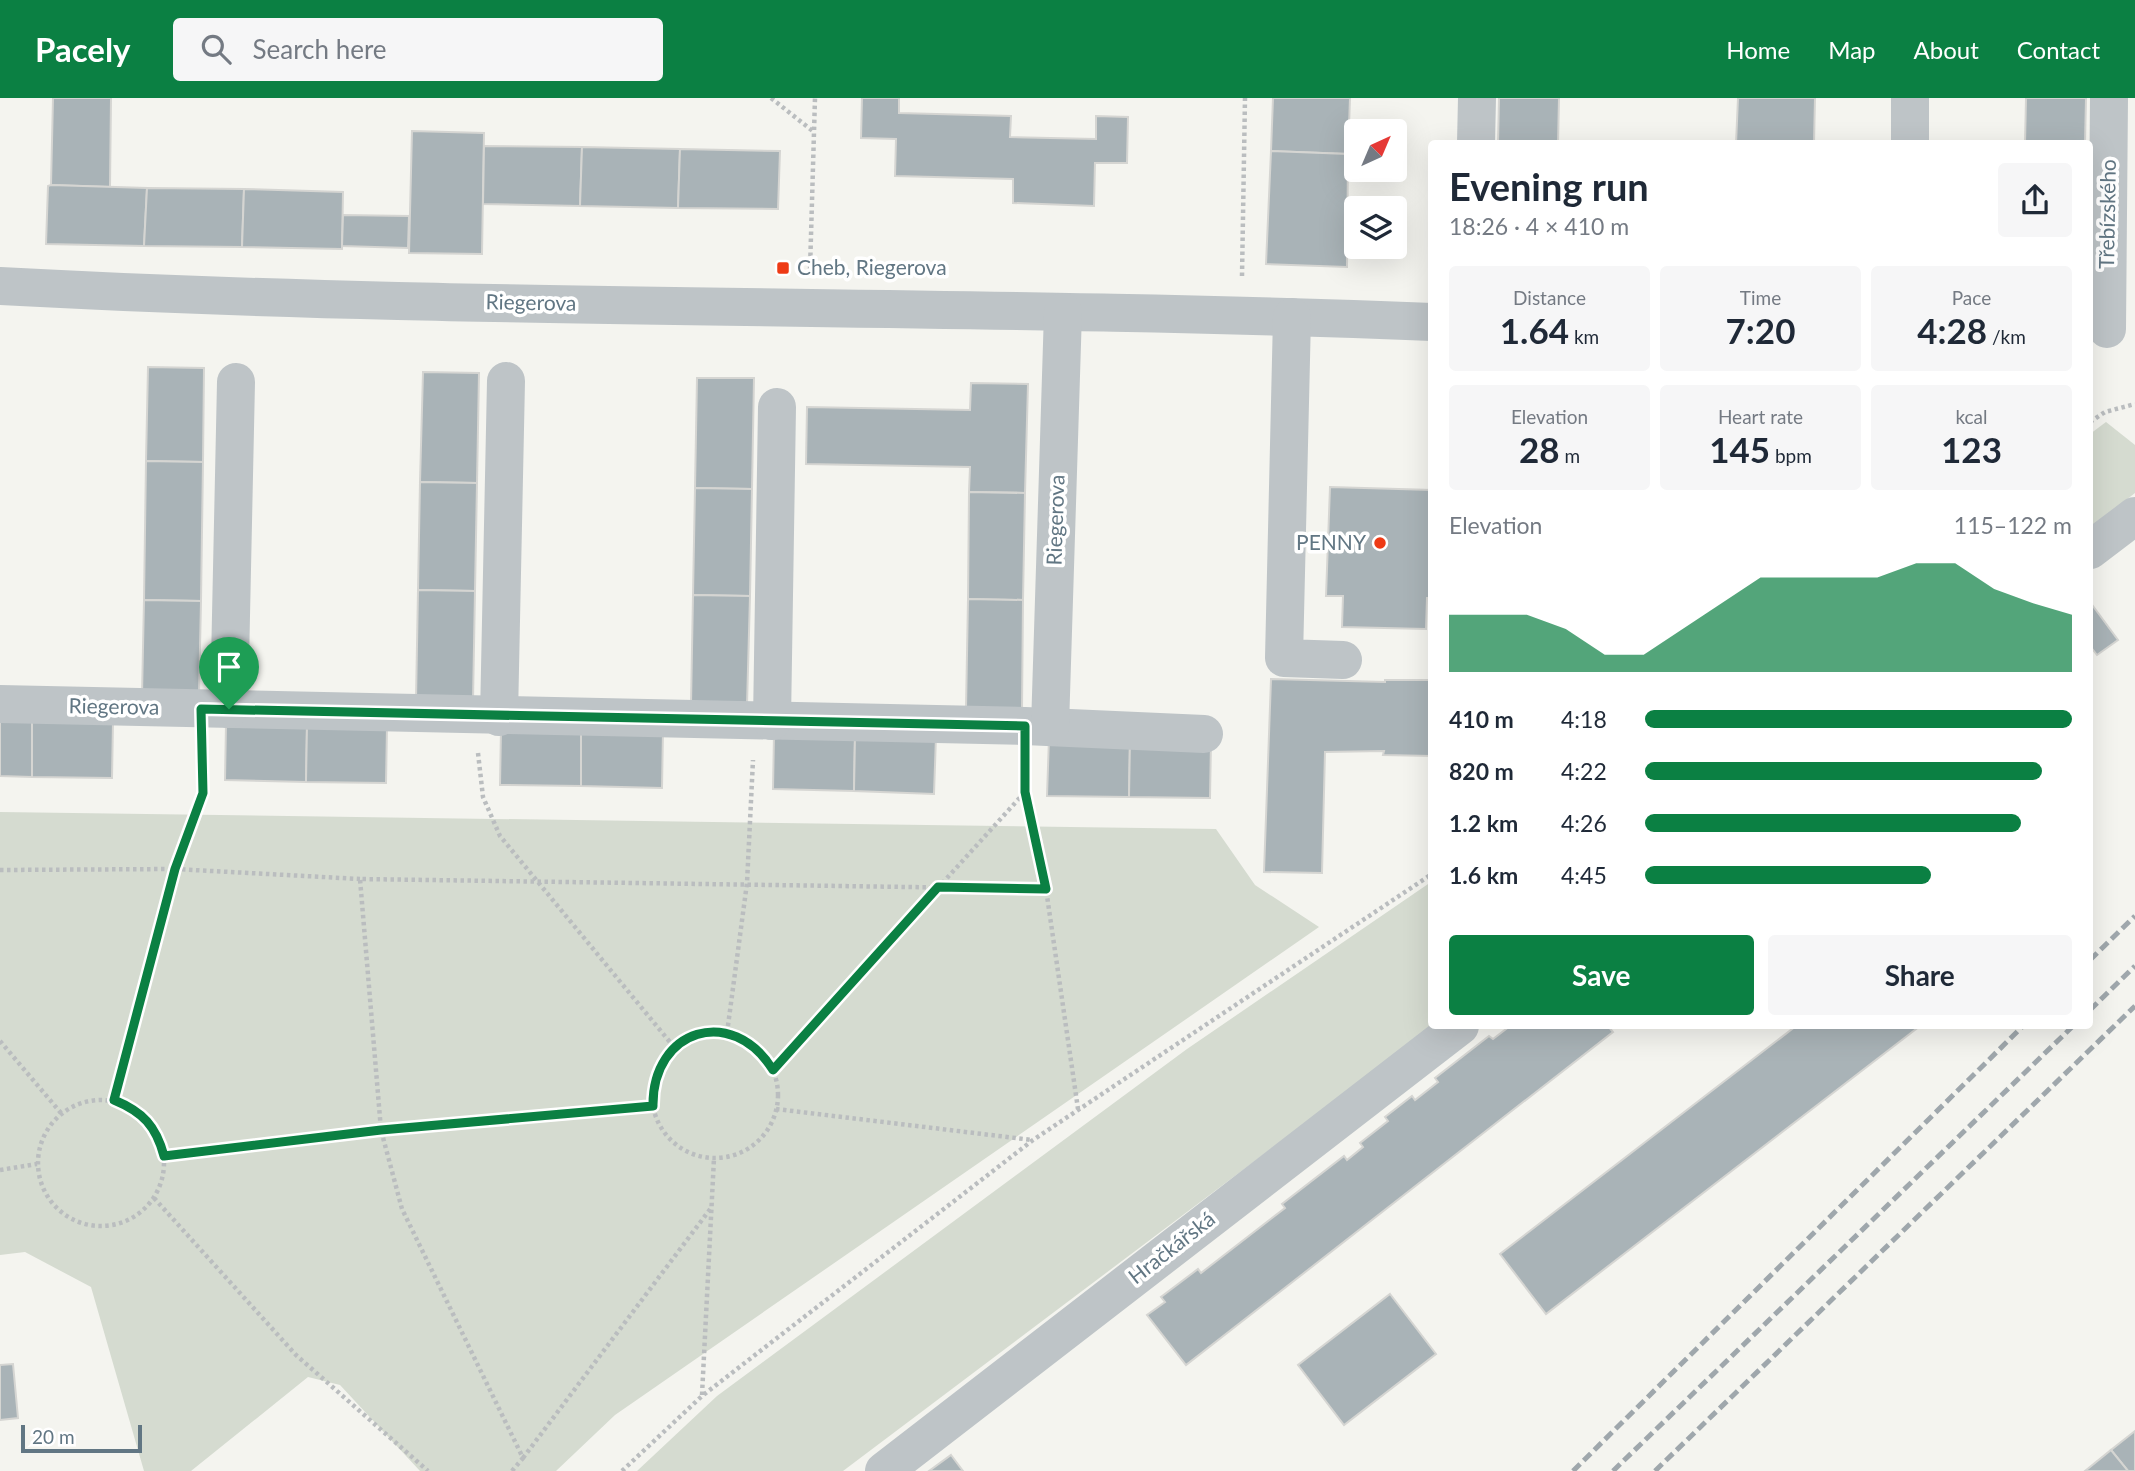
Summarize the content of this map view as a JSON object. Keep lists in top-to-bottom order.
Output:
{
  "streets": {
    "street": ["Třebízského", "Riegerova", "Hračkářská"]
  },
  "places": {
    "transit": ["Cheb, Riegerova"],
    "other": ["PENNY"]
  },
  "scale_bar": "20 m",
  "north": "top right",
  "page": {
    "header": "Pacely",
    "search": "Search here",
    "nav": [
      "Home",
      "Map",
      "About",
      "Contact"
    ],
    "heading": ["Evening run", "18:26 · 4 × 410 m"],
    "stats": [
      ["Distance", "1.64 km"],
      ["Time", "7:20"],
      ["Pace", "4:28 /km"],
      ["Elevation", "28 m"],
      ["Heart rate", "145 bpm"],
      ["kcal", "123"]
    ],
    "chart": ["Elevation", "115–122 m"],
    "list": [
      {
        "name": "410 m",
        "note": "4:18"
      },
      {
        "name": "820 m",
        "note": "4:22"
      },
      {
        "name": "1.2 km",
        "note": "4:26"
      },
      {
        "name": "1.6 km",
        "note": "4:45"
      }
    ],
    "buttons": ["Save", "Share"],
    "scale": "20 m"
  }
}
